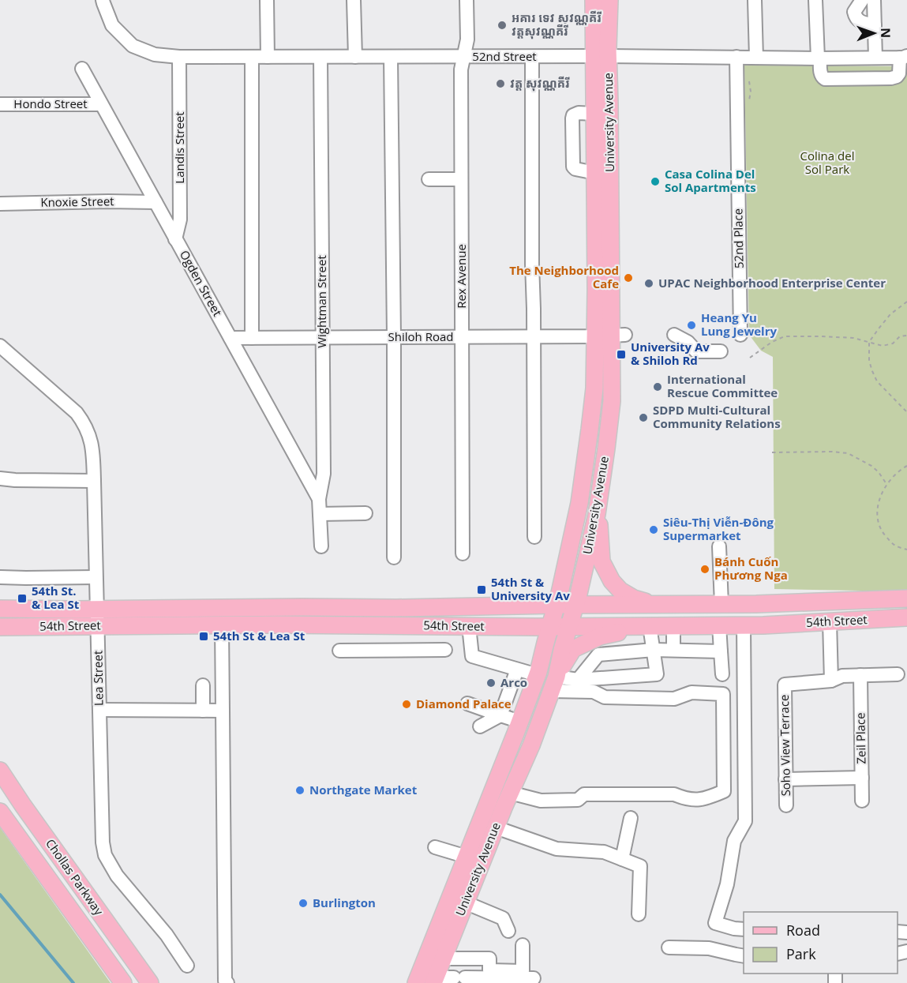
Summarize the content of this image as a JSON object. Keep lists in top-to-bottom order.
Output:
{
  "streets": {
    "main road": ["University Avenue", "54th Street", "Chollas Parkway"],
    "street": [
      "52nd Street",
      "Hondo Street",
      "Landis Street",
      "Knoxie Street",
      "52nd Place",
      "Rex Avenue",
      "Ogden Street",
      "Wightman Street",
      "Shiloh Road",
      "Lea Street",
      "Zeil Place",
      "Soho View Terrace"
    ]
  },
  "crossings": [
    ["52nd Street", "University Avenue"],
    ["52nd Street", "Landis Street"],
    ["52nd Street", "52nd Place"],
    ["52nd Street", "Rex Avenue"],
    ["52nd Street", "Wightman Street"],
    ["Hondo Street", "Ogden Street"],
    ["University Avenue", "Shiloh Road"],
    ["University Avenue", "54th Street"],
    ["Landis Street", "Ogden Street"],
    ["Knoxie Street", "Ogden Street"],
    ["Rex Avenue", "Shiloh Road"],
    ["Ogden Street", "Wightman Street"],
    ["Ogden Street", "Shiloh Road"],
    ["Wightman Street", "Shiloh Road"],
    ["54th Street", "Lea Street"]
  ],
  "parks": ["Colina del Sol Park"],
  "places": {
    "other": [
      "អគារ ទេវ សុវណ្ណគីរី វត្តសុវណ្ណគីរី",
      "វត្ត សុវណ្ណគីរី",
      "Casa Colina Del Sol Apartments",
      "The Neighborhood Cafe",
      "UPAC Neighborhood Enterprise Center",
      "Heang Yu Lung Jewelry",
      "International Rescue Committee",
      "SDPD Multi-Cultural Community Relations",
      "Siêu-Thị Viễn-Đông Supermarket",
      "Bánh Cuốn Phương Nga",
      "Arco",
      "Diamond Palace",
      "Northgate Market",
      "Burlington"
    ],
    "transit": [
      "University Av & Shiloh Rd",
      "54th St & University Av",
      "54th St. & Lea St",
      "54th St & Lea St"
    ]
  },
  "legend": ["Road", "Park"],
  "north": "right"
}
